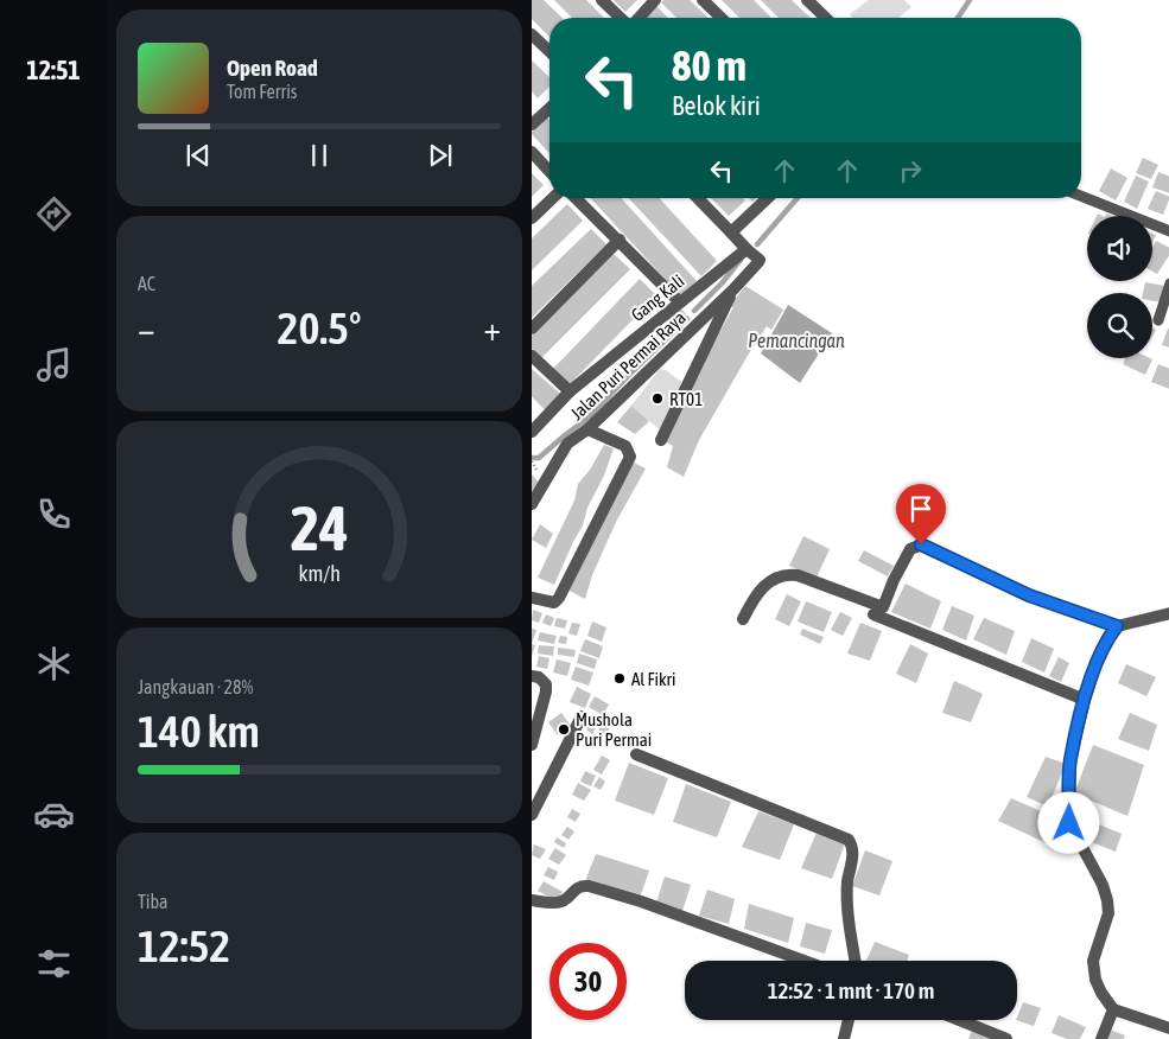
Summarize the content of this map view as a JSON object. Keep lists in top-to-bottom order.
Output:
{
  "streets": {
    "street": ["Gang Kali", "Jalan Puri Permai Raya"]
  },
  "crossings": [
    ["Gang Kali", "Jalan Puri Permai Raya"]
  ],
  "water": ["Pemancingan"],
  "places": ["RT01", "Al Fikri", "Mushola Puri Permai"],
  "page": {
    "tabs": "12:51",
    "turn": ["80 m", "Belok kiri"],
    "song": ["Open Road", "Tom Ferris"],
    "tile": [
      "AC",
      ["Jangkauan · 28%", "140 km"],
      ["Tiba", "12:52"]
    ],
    "heat": ["−", "20.5°", "+"],
    "limit": "30",
    "trip": "12:52 · 1 mnt · 170 m",
    "gauge": ["24", "km/h"]
  }
}
